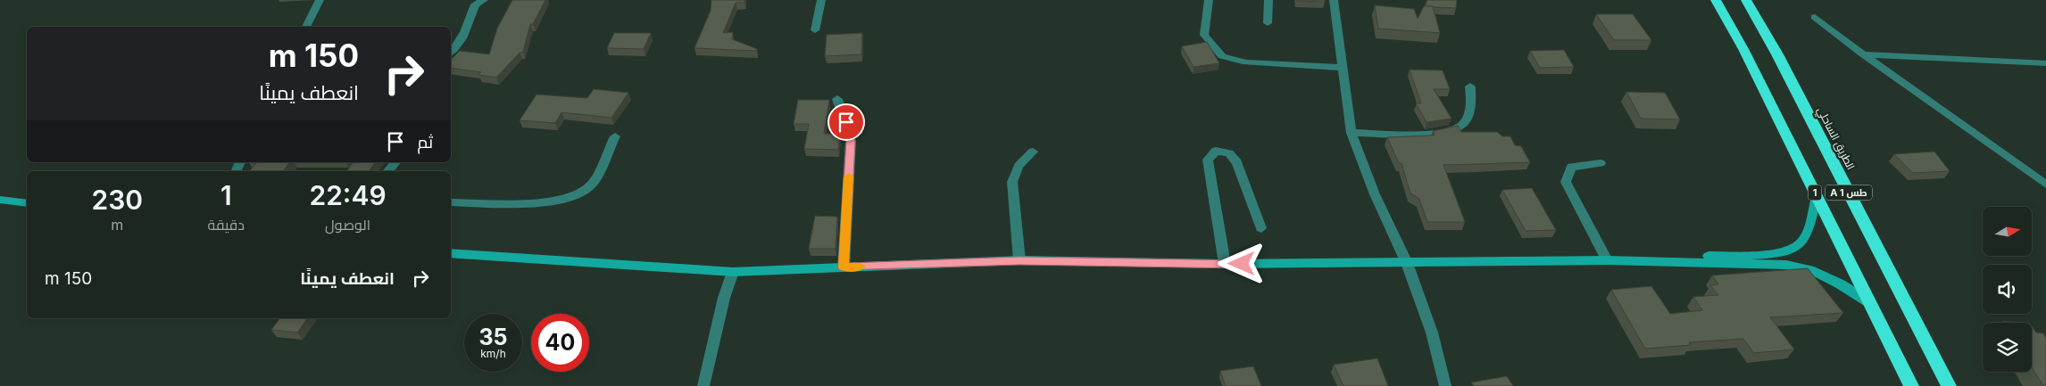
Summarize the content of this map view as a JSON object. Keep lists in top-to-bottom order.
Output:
{
  "streets": {
    "highway": ["الطريق الساحلي", "1", "A 1 طس"]
  },
  "north": "right",
  "page": {
    "turn": ["150 m", "انعطف يمينًا"],
    "then": "ثم",
    "eta": [
      "22:49",
      "الوصول",
      "1",
      "دقيقة",
      "230",
      "m"
    ],
    "list": [
      {
        "name": "انعطف يمينًا",
        "value": "150 m"
      }
    ],
    "speed": "35 km/h",
    "limit": "40"
  }
}
